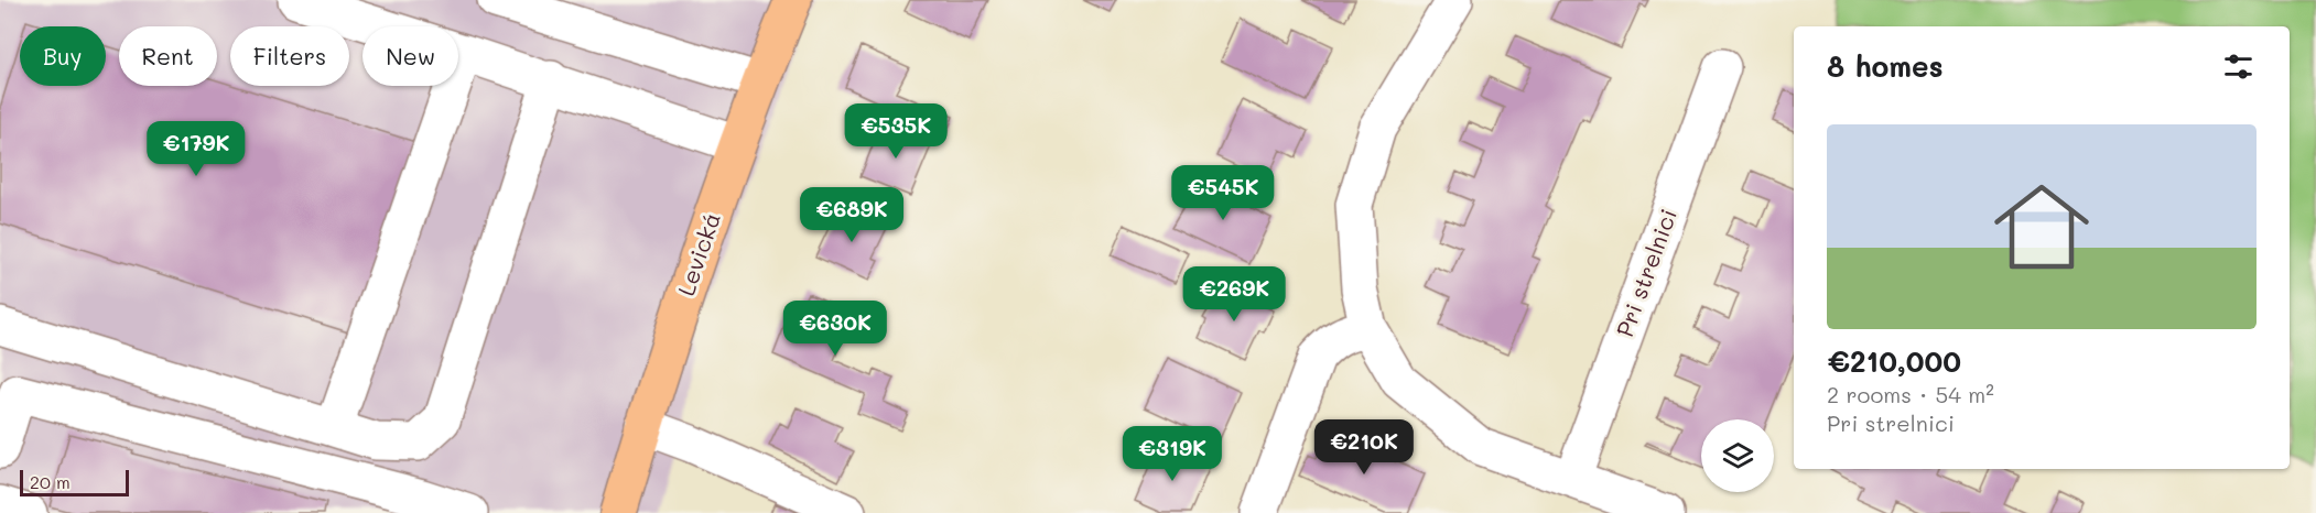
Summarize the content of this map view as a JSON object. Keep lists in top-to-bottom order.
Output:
{
  "streets": {
    "main road": ["Levická"],
    "street": ["Pri strelnici"]
  },
  "scale_bar": "20 m",
  "page": {
    "chip": [
      "Buy",
      "Rent",
      "Filters",
      "New"
    ],
    "heading": "8 homes",
    "price": [
      "€535K",
      "€179K",
      "€545K",
      "€689K",
      "€269K",
      "€630K",
      "€210K",
      "€319K"
    ],
    "list": [
      {
        "name": "€210,000",
        "note": "2 rooms · 54 m² · Pri strelnici"
      }
    ],
    "scale": "20 m"
  }
}
